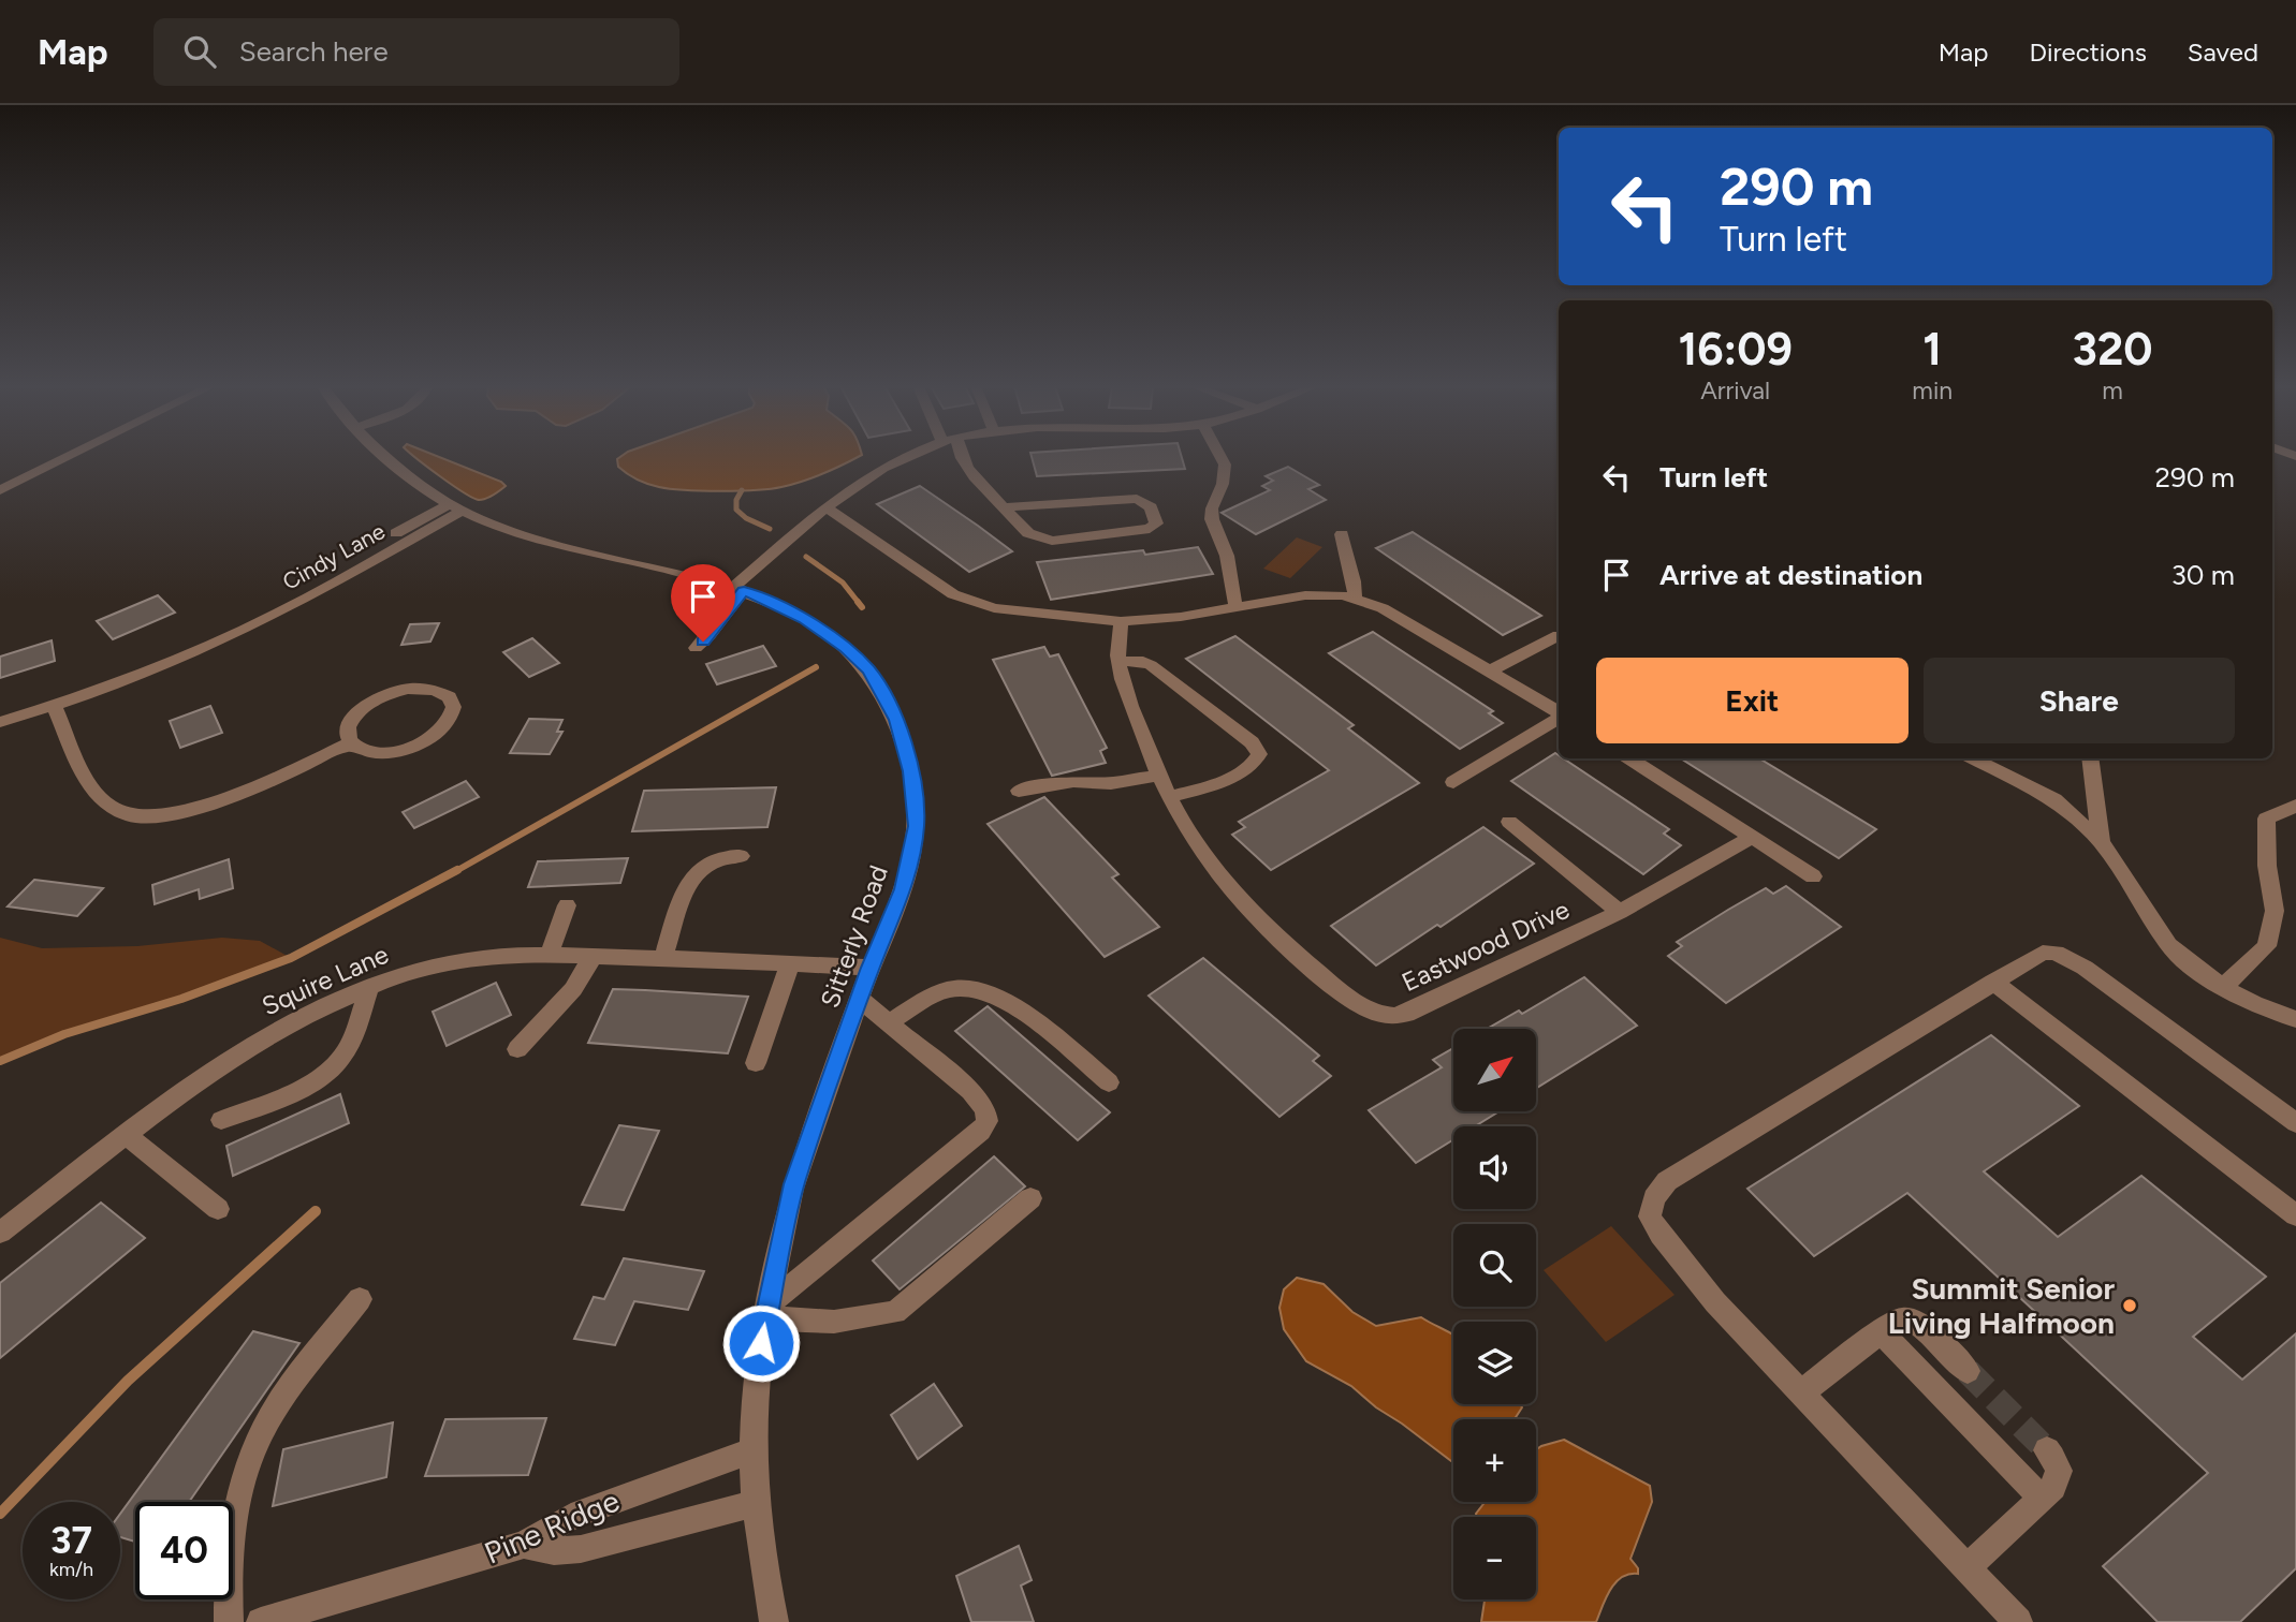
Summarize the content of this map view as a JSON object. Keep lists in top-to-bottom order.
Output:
{
  "streets": {
    "street": [
      "Cindy Lane",
      "Sitterly Road",
      "Eastwood Drive",
      "Squire Lane",
      "Pine Ridge"
    ]
  },
  "crossings": [
    ["Cindy Lane", "Sitterly Road"],
    ["Sitterly Road", "Squire Lane"],
    ["Sitterly Road", "Pine Ridge"]
  ],
  "places": ["Summit Senior Living Halfmoon"],
  "north": "top right",
  "page": {
    "header": "Map",
    "search": "Search here",
    "nav": ["Map", "Directions", "Saved"],
    "turn": ["290 m", "Turn left"],
    "eta": [
      "16:09",
      "Arrival",
      "1",
      "min",
      "320",
      "m"
    ],
    "list": [
      {
        "name": "Turn left",
        "value": "290 m"
      },
      {
        "name": "Arrive at destination",
        "value": "30 m"
      }
    ],
    "buttons": ["Exit", "Share"],
    "map_buttons": ["+", "−"],
    "speed": "37 km/h",
    "limit": "40"
  }
}
